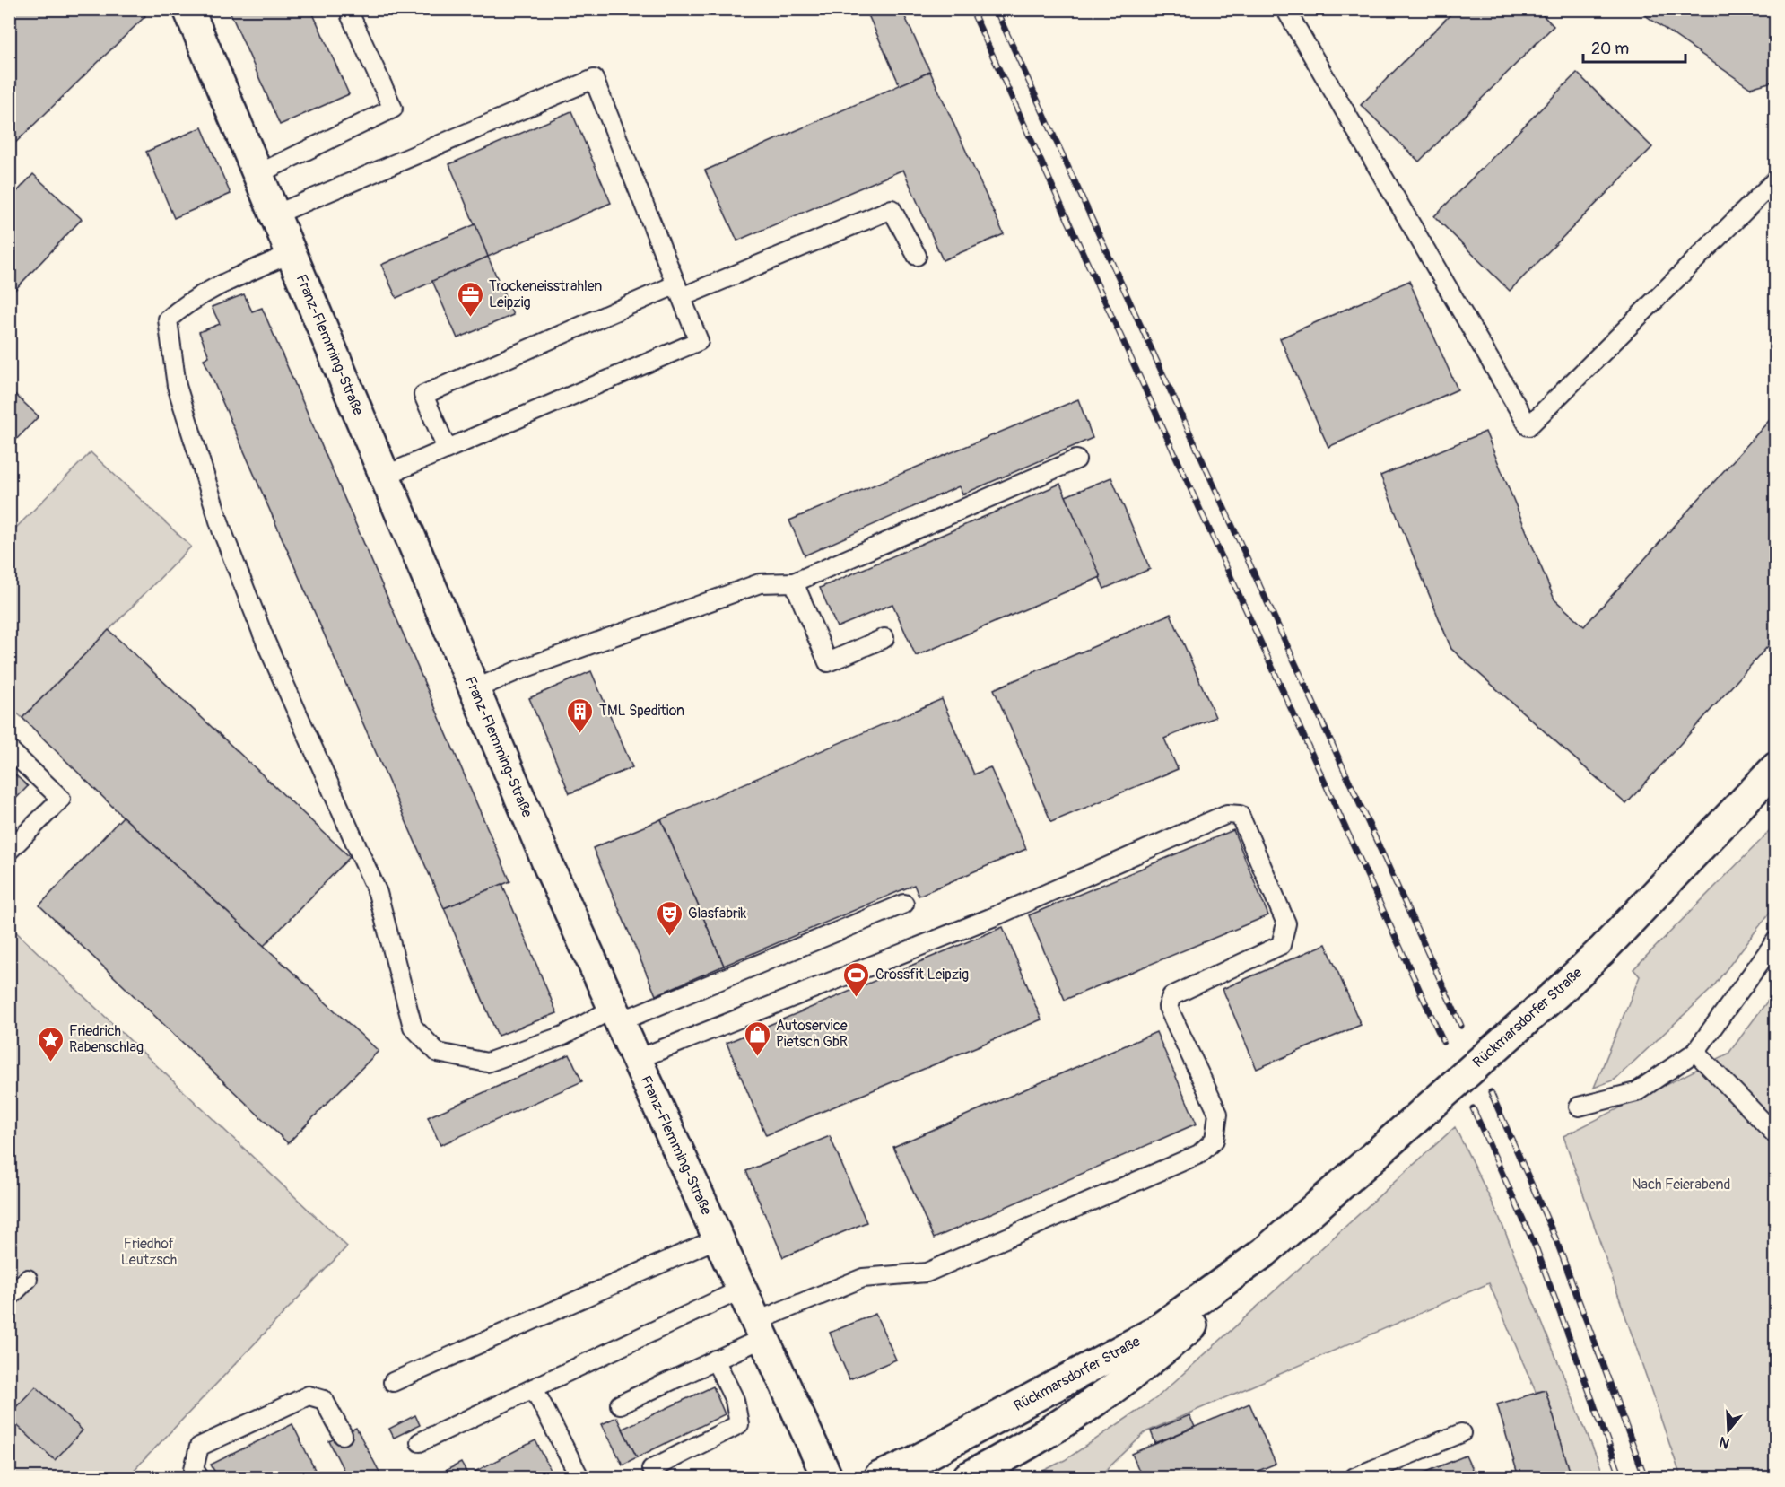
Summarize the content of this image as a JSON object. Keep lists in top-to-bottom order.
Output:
{
  "streets": {
    "street": ["Franz-Flemming-Straße", "Rückmarsdorfer Straße"]
  },
  "parks": ["Nach Feierabend", "Friedhof Leutzsch"],
  "places": {
    "office": ["Trockeneisstrahlen Leipzig"],
    "building": ["TML Spedition"],
    "theatre": ["Glasfabrik"],
    "sports": ["Crossfit Leipzig"],
    "shop": ["Autoservice Pietsch GbR"],
    "place": ["Friedrich Rabenschlag"]
  },
  "scale_bar": "20 m",
  "north": "bottom"
}
